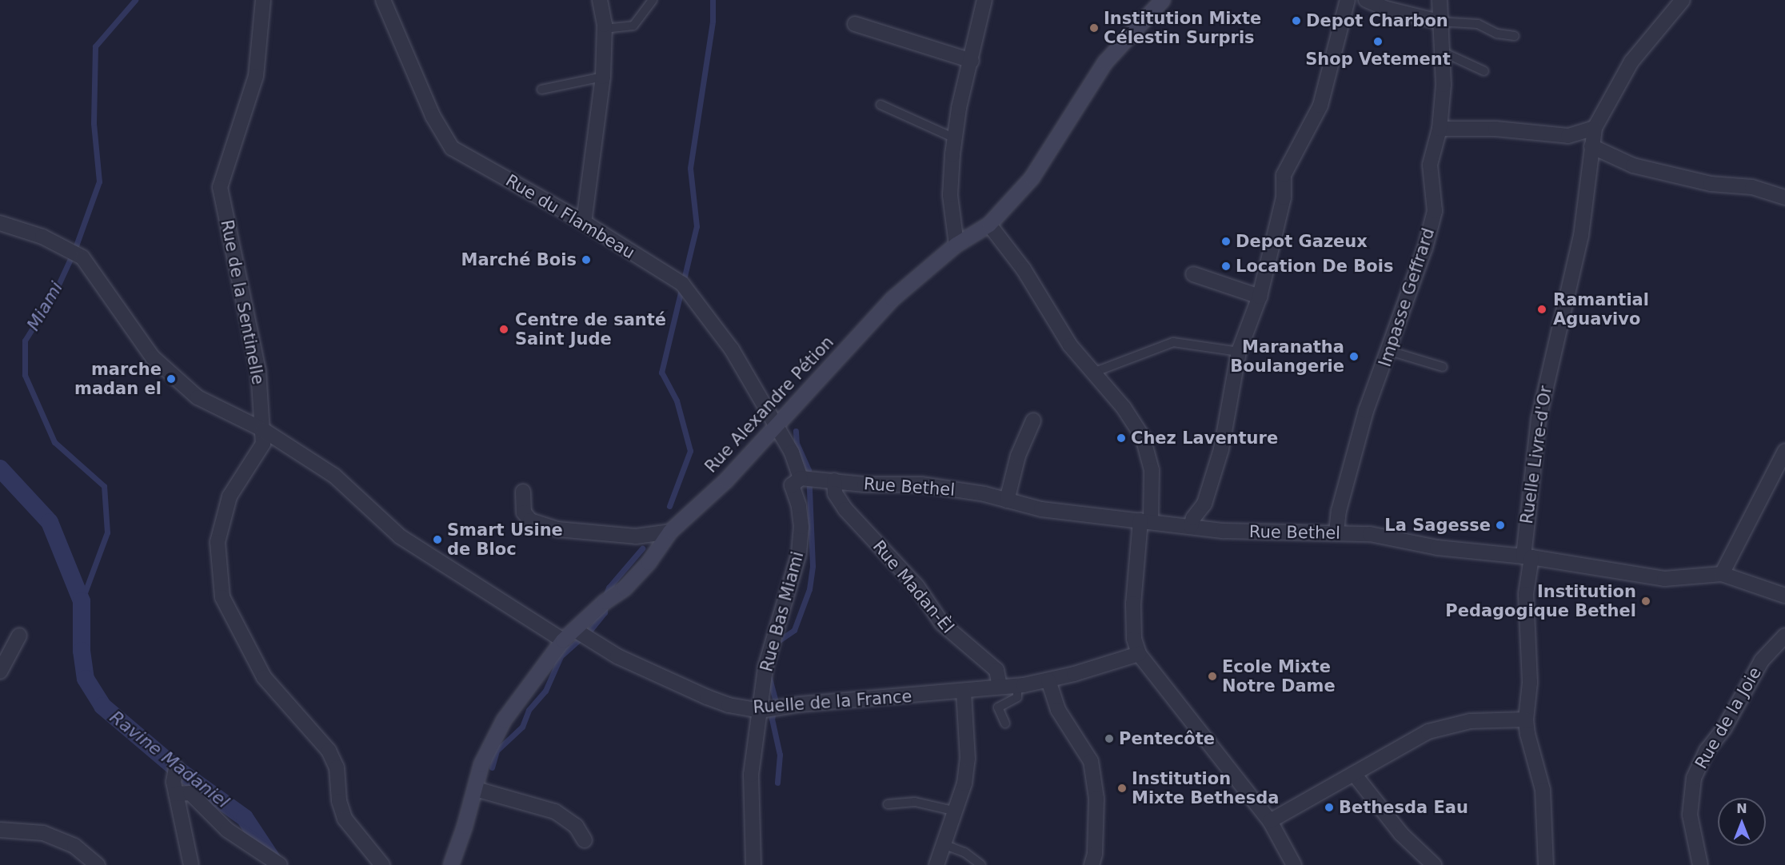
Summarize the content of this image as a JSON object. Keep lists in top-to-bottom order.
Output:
{
  "streets": {
    "street": [
      "Rue du Flambeau",
      "Impasse Geffrard",
      "Rue de la Sentinelle",
      "Rue Alexandre Pétion",
      "Ruelle Livre-d'Or",
      "Rue Bethel",
      "Rue Madan-Èl",
      "Rue Bas Miami",
      "Ruelle de la France",
      "Rue de la Joie"
    ]
  },
  "crossings": [
    ["Rue du Flambeau", "Rue Alexandre Pétion"],
    ["Rue du Flambeau", "Rue Bethel"],
    ["Rue du Flambeau", "Rue Bas Miami"],
    ["Impasse Geffrard", "Rue Bethel"],
    ["Rue Alexandre Pétion", "Ruelle de la France"],
    ["Ruelle Livre-d'Or", "Rue Bethel"],
    ["Rue Bethel", "Rue Madan-Èl"],
    ["Rue Bethel", "Rue Bas Miami"],
    ["Rue Madan-Èl", "Ruelle de la France"],
    ["Rue Bas Miami", "Ruelle de la France"]
  ],
  "water": ["Miami", "Ravine Madaniel"],
  "places": [
    "Depot Charbon",
    "Institution Mixte Célestin Surpris",
    "Shop Vetement",
    "Depot Gazeux",
    "Marché Bois",
    "Location De Bois",
    "Ramantial Aguavivo",
    "Centre de santé Saint Jude",
    "Maranatha Boulangerie",
    "marche madan el",
    "Chez Laventure",
    "La Sagesse",
    "Smart Usine de Bloc",
    "Institution Pedagogique Bethel",
    "Ecole Mixte Notre Dame",
    "Pentecôte",
    "Institution Mixte Bethesda",
    "Bethesda Eau"
  ],
  "north": "top"
}
